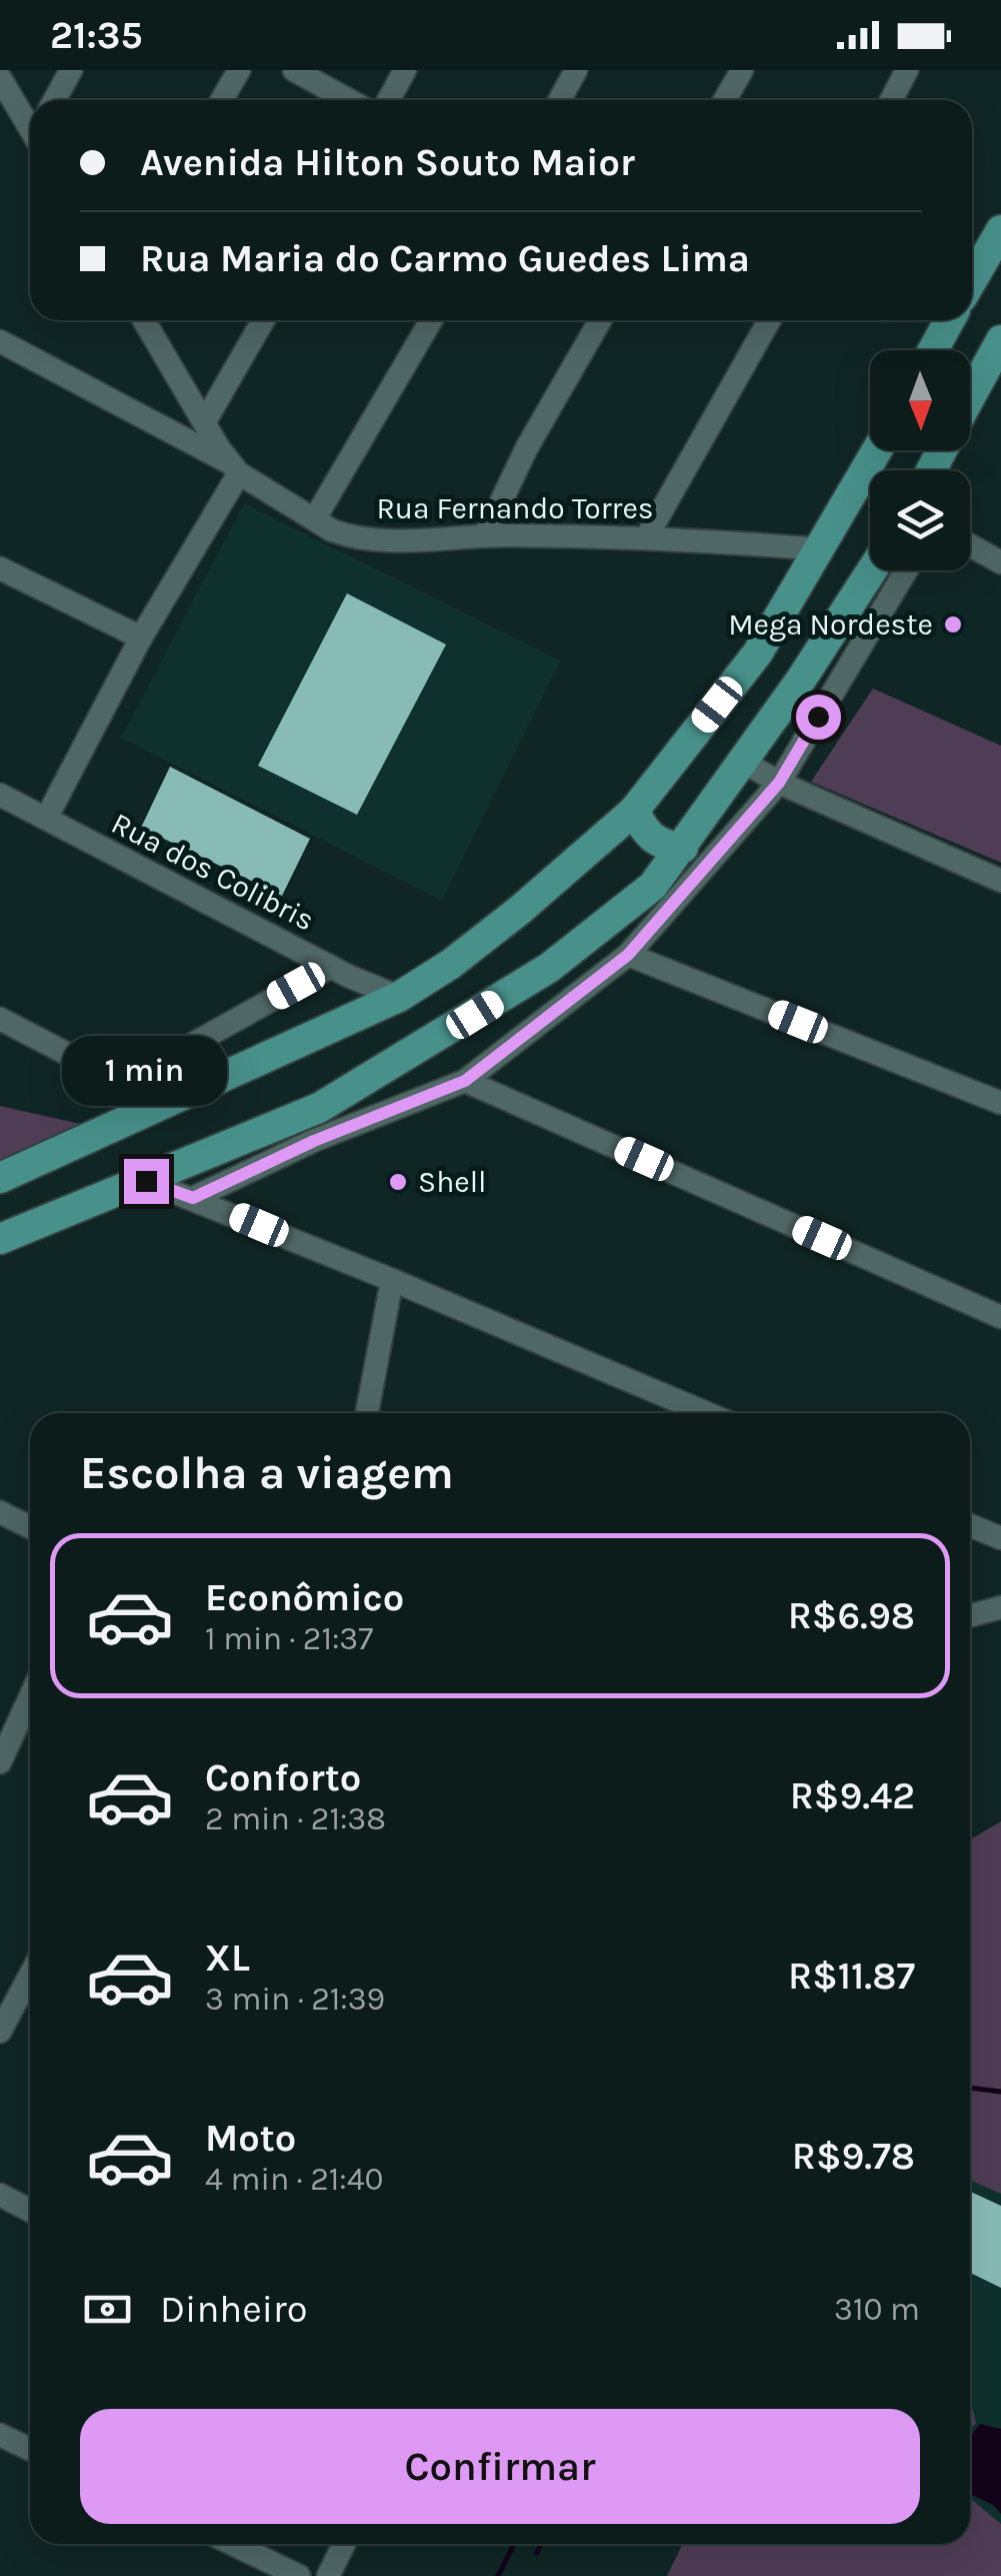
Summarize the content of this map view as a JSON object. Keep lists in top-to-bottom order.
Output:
{
  "streets": {
    "street": ["Rua Fernando Torres", "Rua dos Colibris"]
  },
  "places": ["Mega Nordeste", "Shell"],
  "north": "bottom",
  "page": {
    "status": "21:35",
    "banner": ["Avenida Hilton Souto Maior", "Rua Maria do Carmo Guedes Lima"],
    "bubble": "1 min",
    "heading": "Escolha a viagem",
    "list": [
      {
        "name": "Econômico",
        "note": "1 min · 21:37",
        "value": "R$6.98"
      },
      {
        "name": "Conforto",
        "note": "2 min · 21:38",
        "value": "R$9.42"
      },
      {
        "name": "XL",
        "note": "3 min · 21:39",
        "value": "R$11.87"
      },
      {
        "name": "Moto",
        "note": "4 min · 21:40",
        "value": "R$9.78"
      }
    ],
    "pay": ["Dinheiro", "310 m"],
    "buttons": "Confirmar"
  }
}
